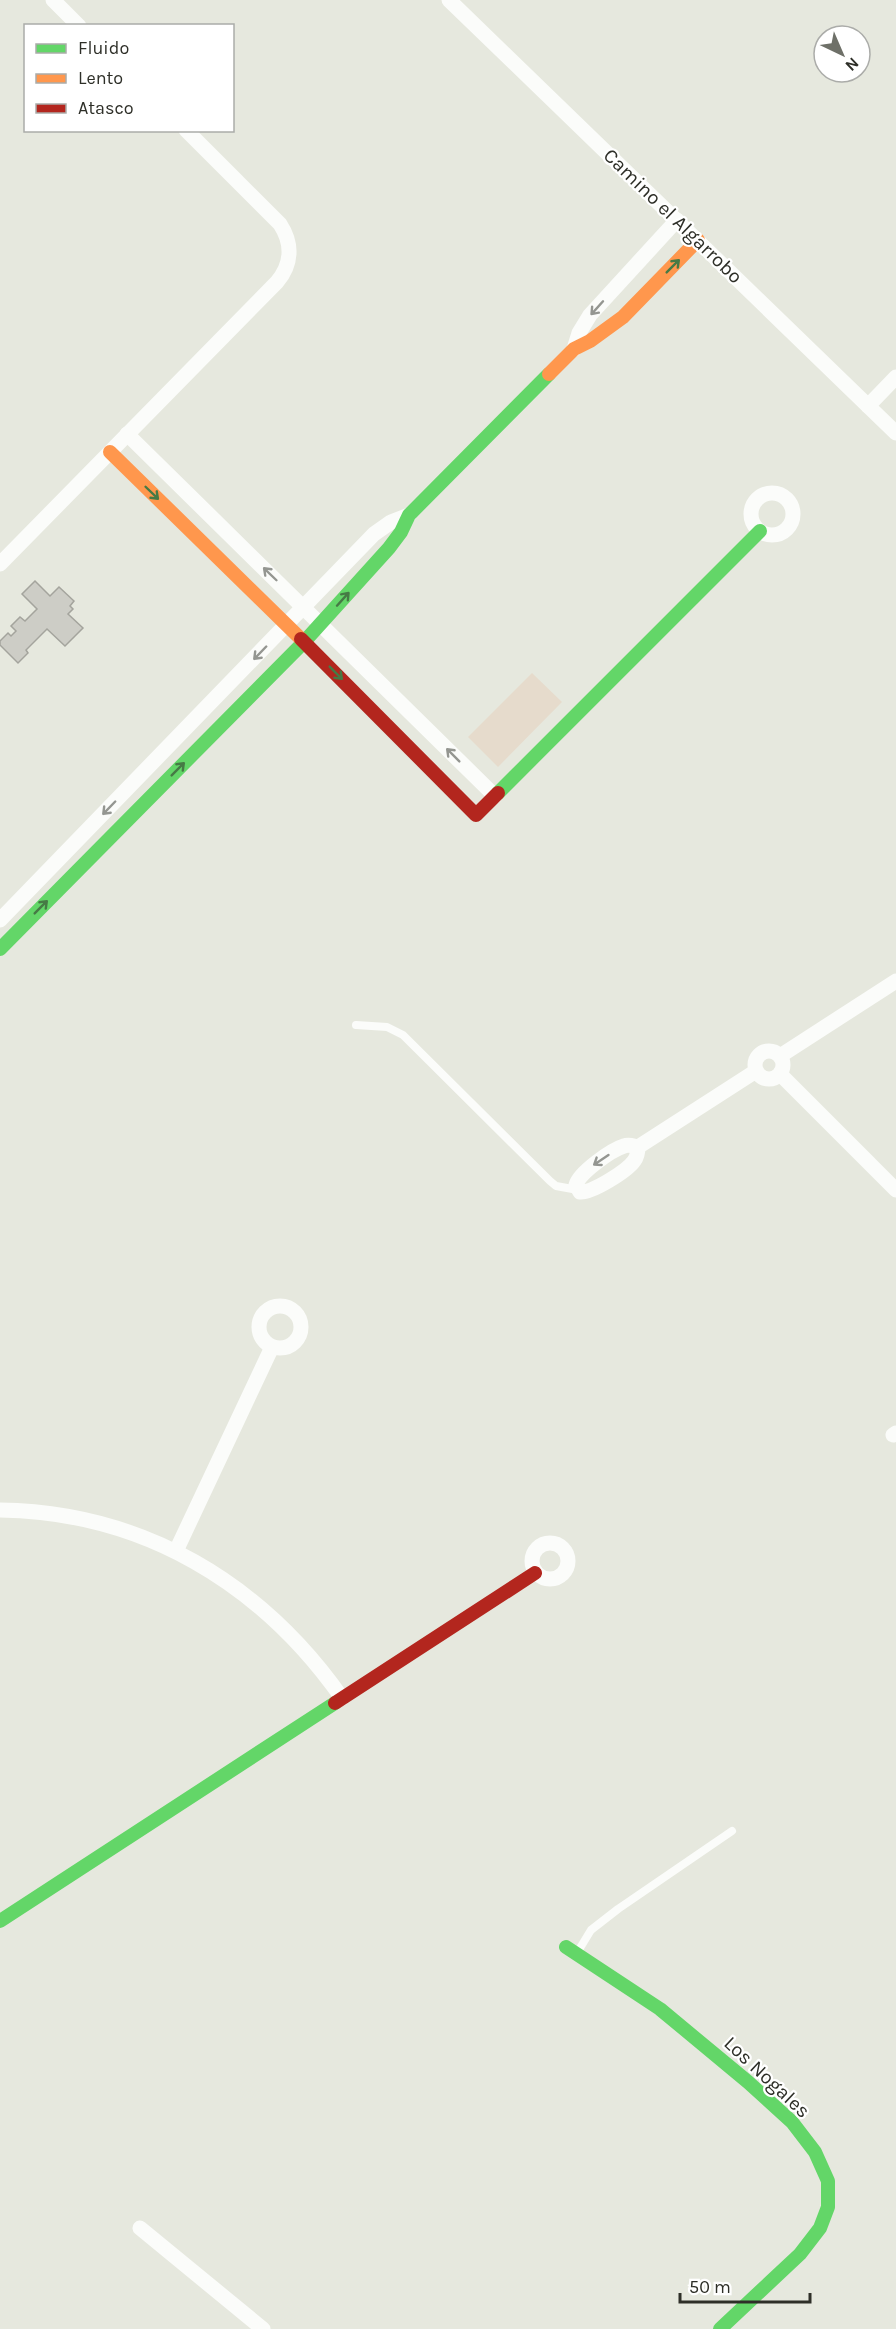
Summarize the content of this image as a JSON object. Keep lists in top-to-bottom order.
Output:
{
  "streets": {
    "street": ["Camino el Algarrobo", "Los Nogales"]
  },
  "legend": ["Fluido", "Lento", "Atasco"],
  "scale_bar": "50 m",
  "north": "bottom right"
}
